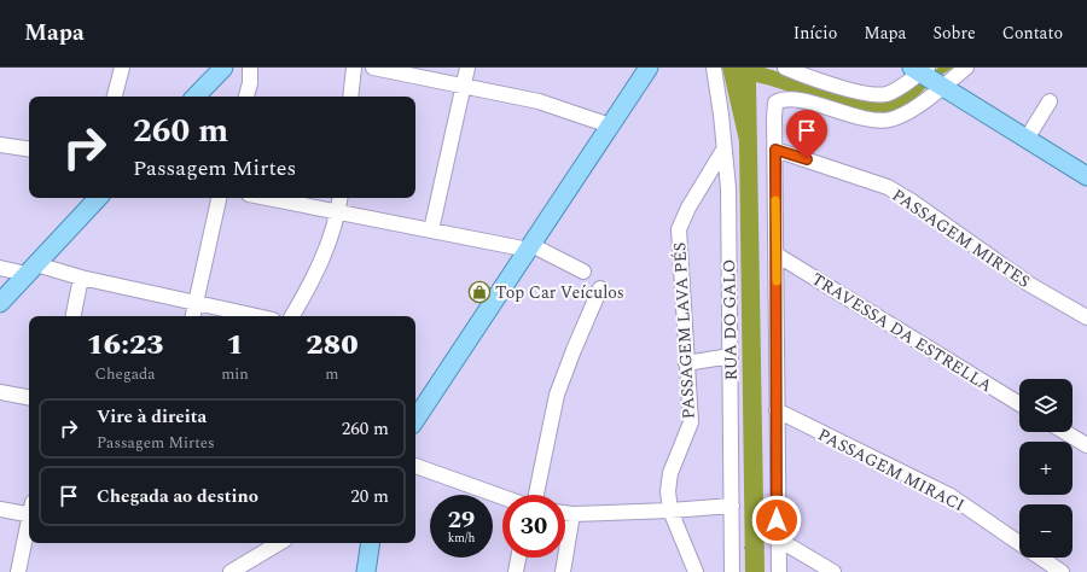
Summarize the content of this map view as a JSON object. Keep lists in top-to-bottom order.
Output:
{
  "streets": {
    "street": [
      "PASSAGEM MIRTES",
      "RUA DO GALO",
      "PASSAGEM LAVA PÉS",
      "TRAVESSA DA ESTRELLA",
      "PASSAGEM MIRACI"
    ]
  },
  "crossings": [
    ["RUA DO GALO", "PASSAGEM LAVA PÉS"]
  ],
  "places": {
    "shop": ["Top Car Veículos"]
  },
  "page": {
    "header": "Mapa",
    "nav": [
      "Início",
      "Mapa",
      "Sobre",
      "Contato"
    ],
    "turn": ["260 m", "Passagem Mirtes"],
    "eta": [
      "16:23",
      "Chegada",
      "1",
      "min",
      "280",
      "m"
    ],
    "map_buttons": ["+", "−"],
    "list": [
      {
        "name": "Vire à direita",
        "note": "Passagem Mirtes",
        "value": "260 m"
      },
      {
        "name": "Chegada ao destino",
        "value": "20 m"
      }
    ],
    "speed": "29 km/h",
    "limit": "30"
  }
}
